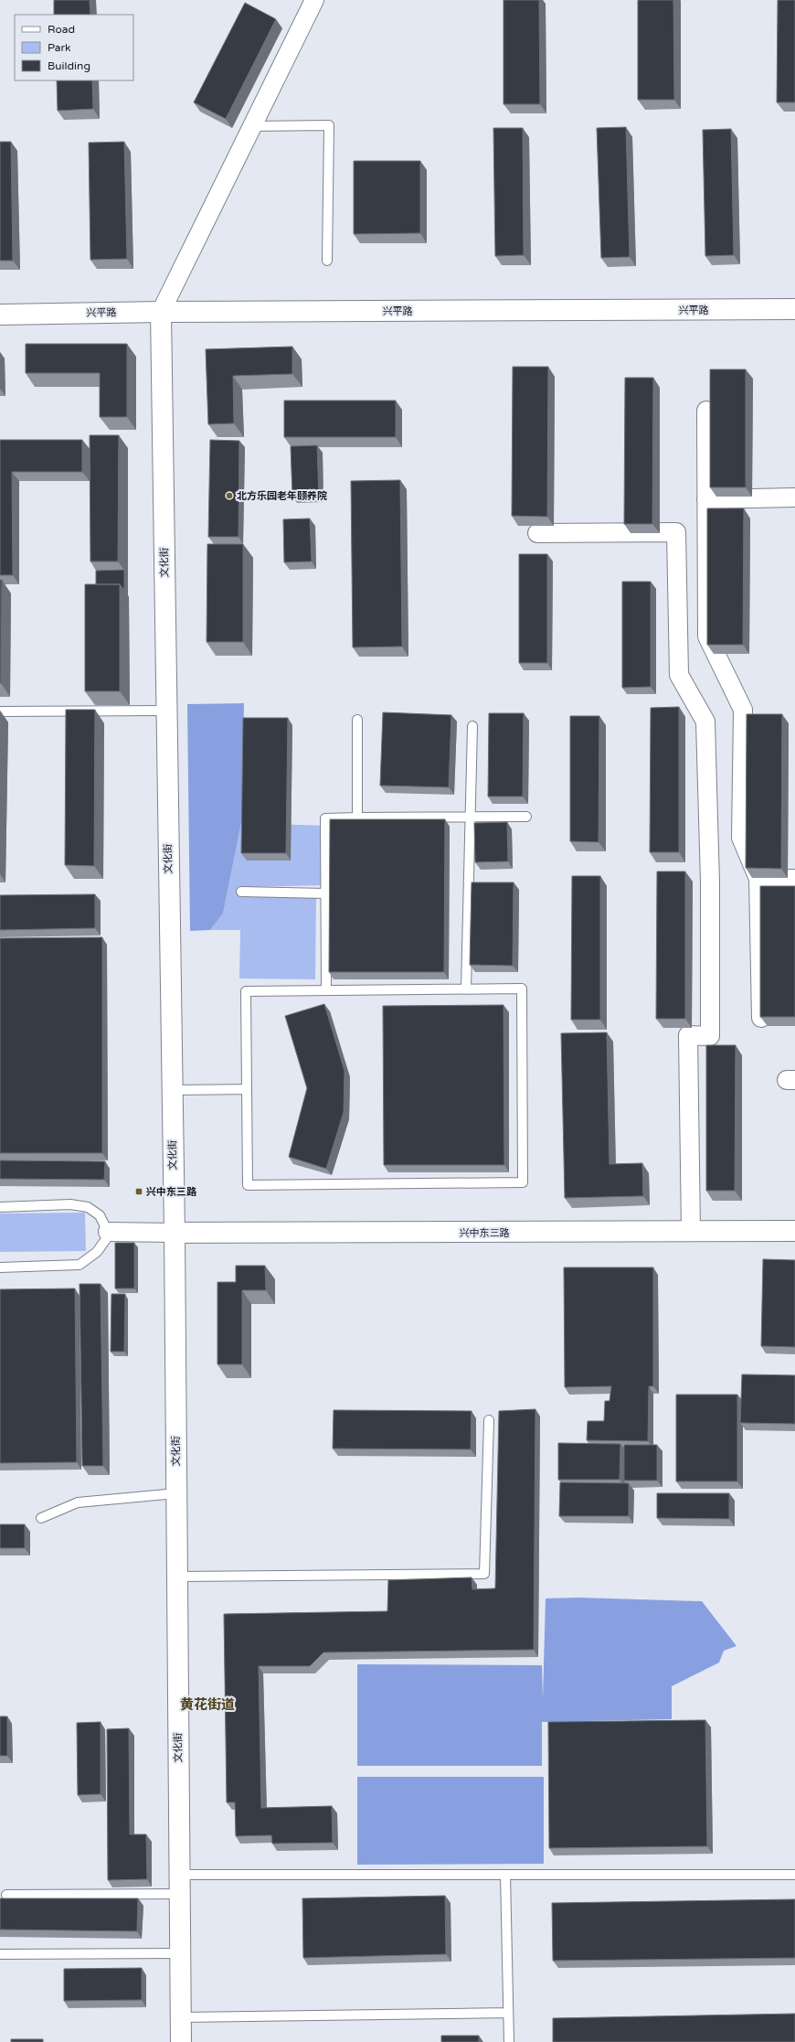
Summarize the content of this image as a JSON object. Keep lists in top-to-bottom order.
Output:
{
  "streets": {
    "street": ["兴平路", "文化街", "兴中东三路"]
  },
  "crossings": [
    ["兴平路", "文化街"],
    ["文化街", "兴中东三路"]
  ],
  "districts": ["黄花街道"],
  "places": {
    "other": ["北方乐园老年颐养院"],
    "transit": ["兴中东三路"]
  },
  "legend": ["Road", "Park", "Building"]
}
